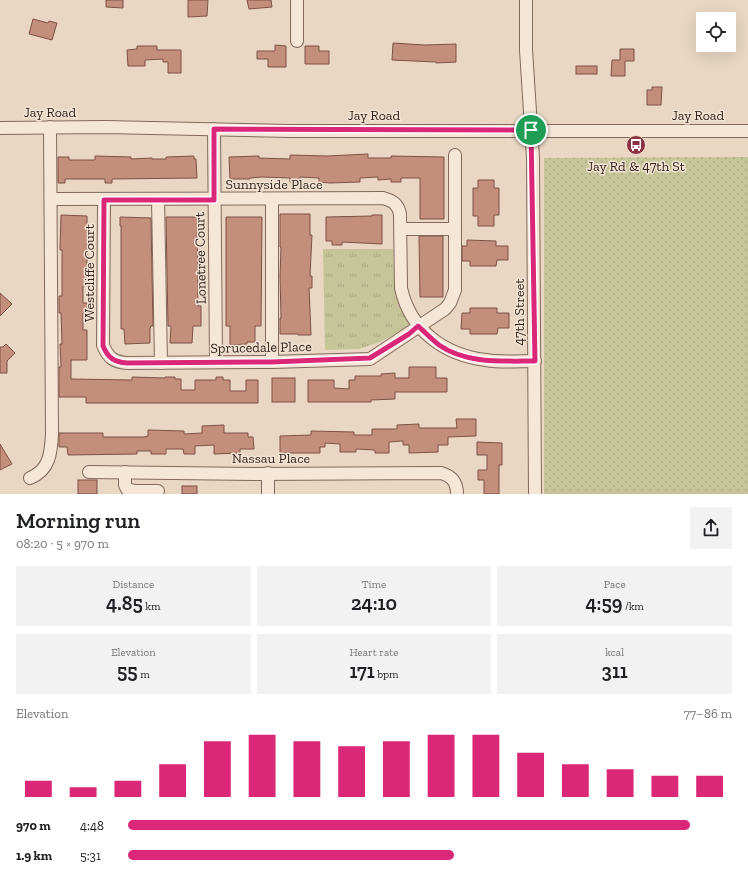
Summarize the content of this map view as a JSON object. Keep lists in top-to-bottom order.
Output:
{
  "streets": {
    "street": [
      "Jay Road",
      "Sunnyside Place",
      "Lonetree Court",
      "Westcliffe Court",
      "47th Street",
      "Sprucedale Place",
      "Nassau Place"
    ]
  },
  "crossings": [
    ["Jay Road", "Lonetree Court"],
    ["Jay Road", "47th Street"],
    ["Sunnyside Place", "Lonetree Court"],
    ["Sunnyside Place", "Westcliffe Court"],
    ["Lonetree Court", "Sprucedale Place"],
    ["Westcliffe Court", "Sprucedale Place"]
  ],
  "places": {
    "bus stop": ["Jay Rd & 47th St"]
  },
  "page": {
    "heading": ["Morning run", "08:20 · 5 × 970 m"],
    "stats": [
      ["Distance", "4.85 km"],
      ["Time", "24:10"],
      ["Pace", "4:59 /km"],
      ["Elevation", "55 m"],
      ["Heart rate", "171 bpm"],
      ["kcal", "311"]
    ],
    "chart": ["Elevation", "77–86 m"],
    "list": [
      {
        "name": "970 m",
        "note": "4:48"
      },
      {
        "name": "1.9 km",
        "note": "5:31"
      }
    ]
  }
}
